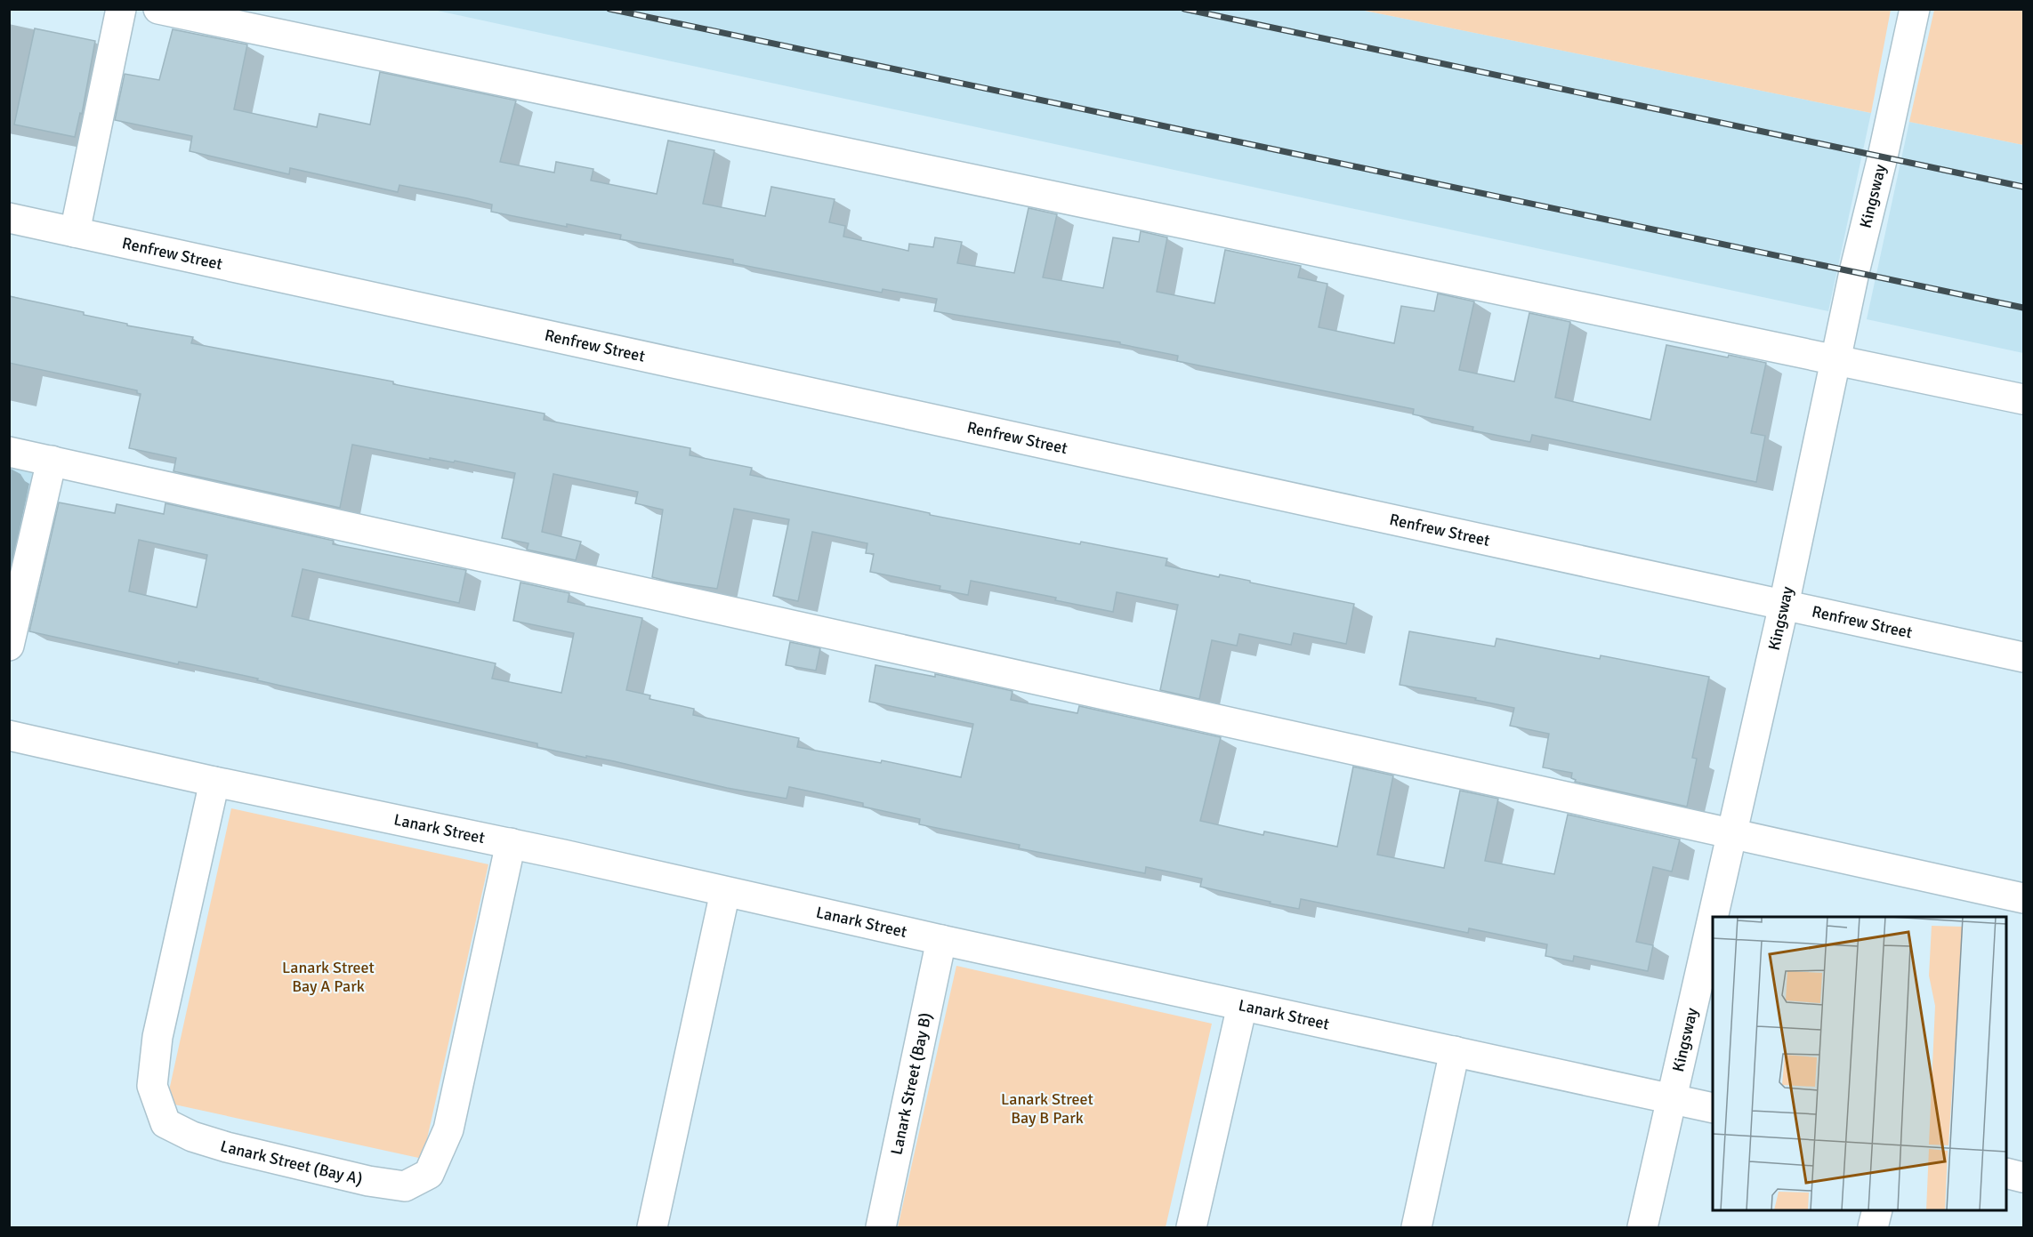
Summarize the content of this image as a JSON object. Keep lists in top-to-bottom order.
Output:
{
  "streets": {
    "street": [
      "Kingsway",
      "Renfrew Street",
      "Lanark Street",
      "Lanark Street (Bay B)",
      "Lanark Street (Bay A)"
    ]
  },
  "crossings": [
    ["Kingsway", "Renfrew Street"],
    ["Kingsway", "Lanark Street"],
    ["Lanark Street", "Lanark Street (Bay B)"],
    ["Lanark Street", "Lanark Street (Bay A)"]
  ],
  "parks": ["Lanark Street Bay A Park", "Lanark Street Bay B Park"]
}
